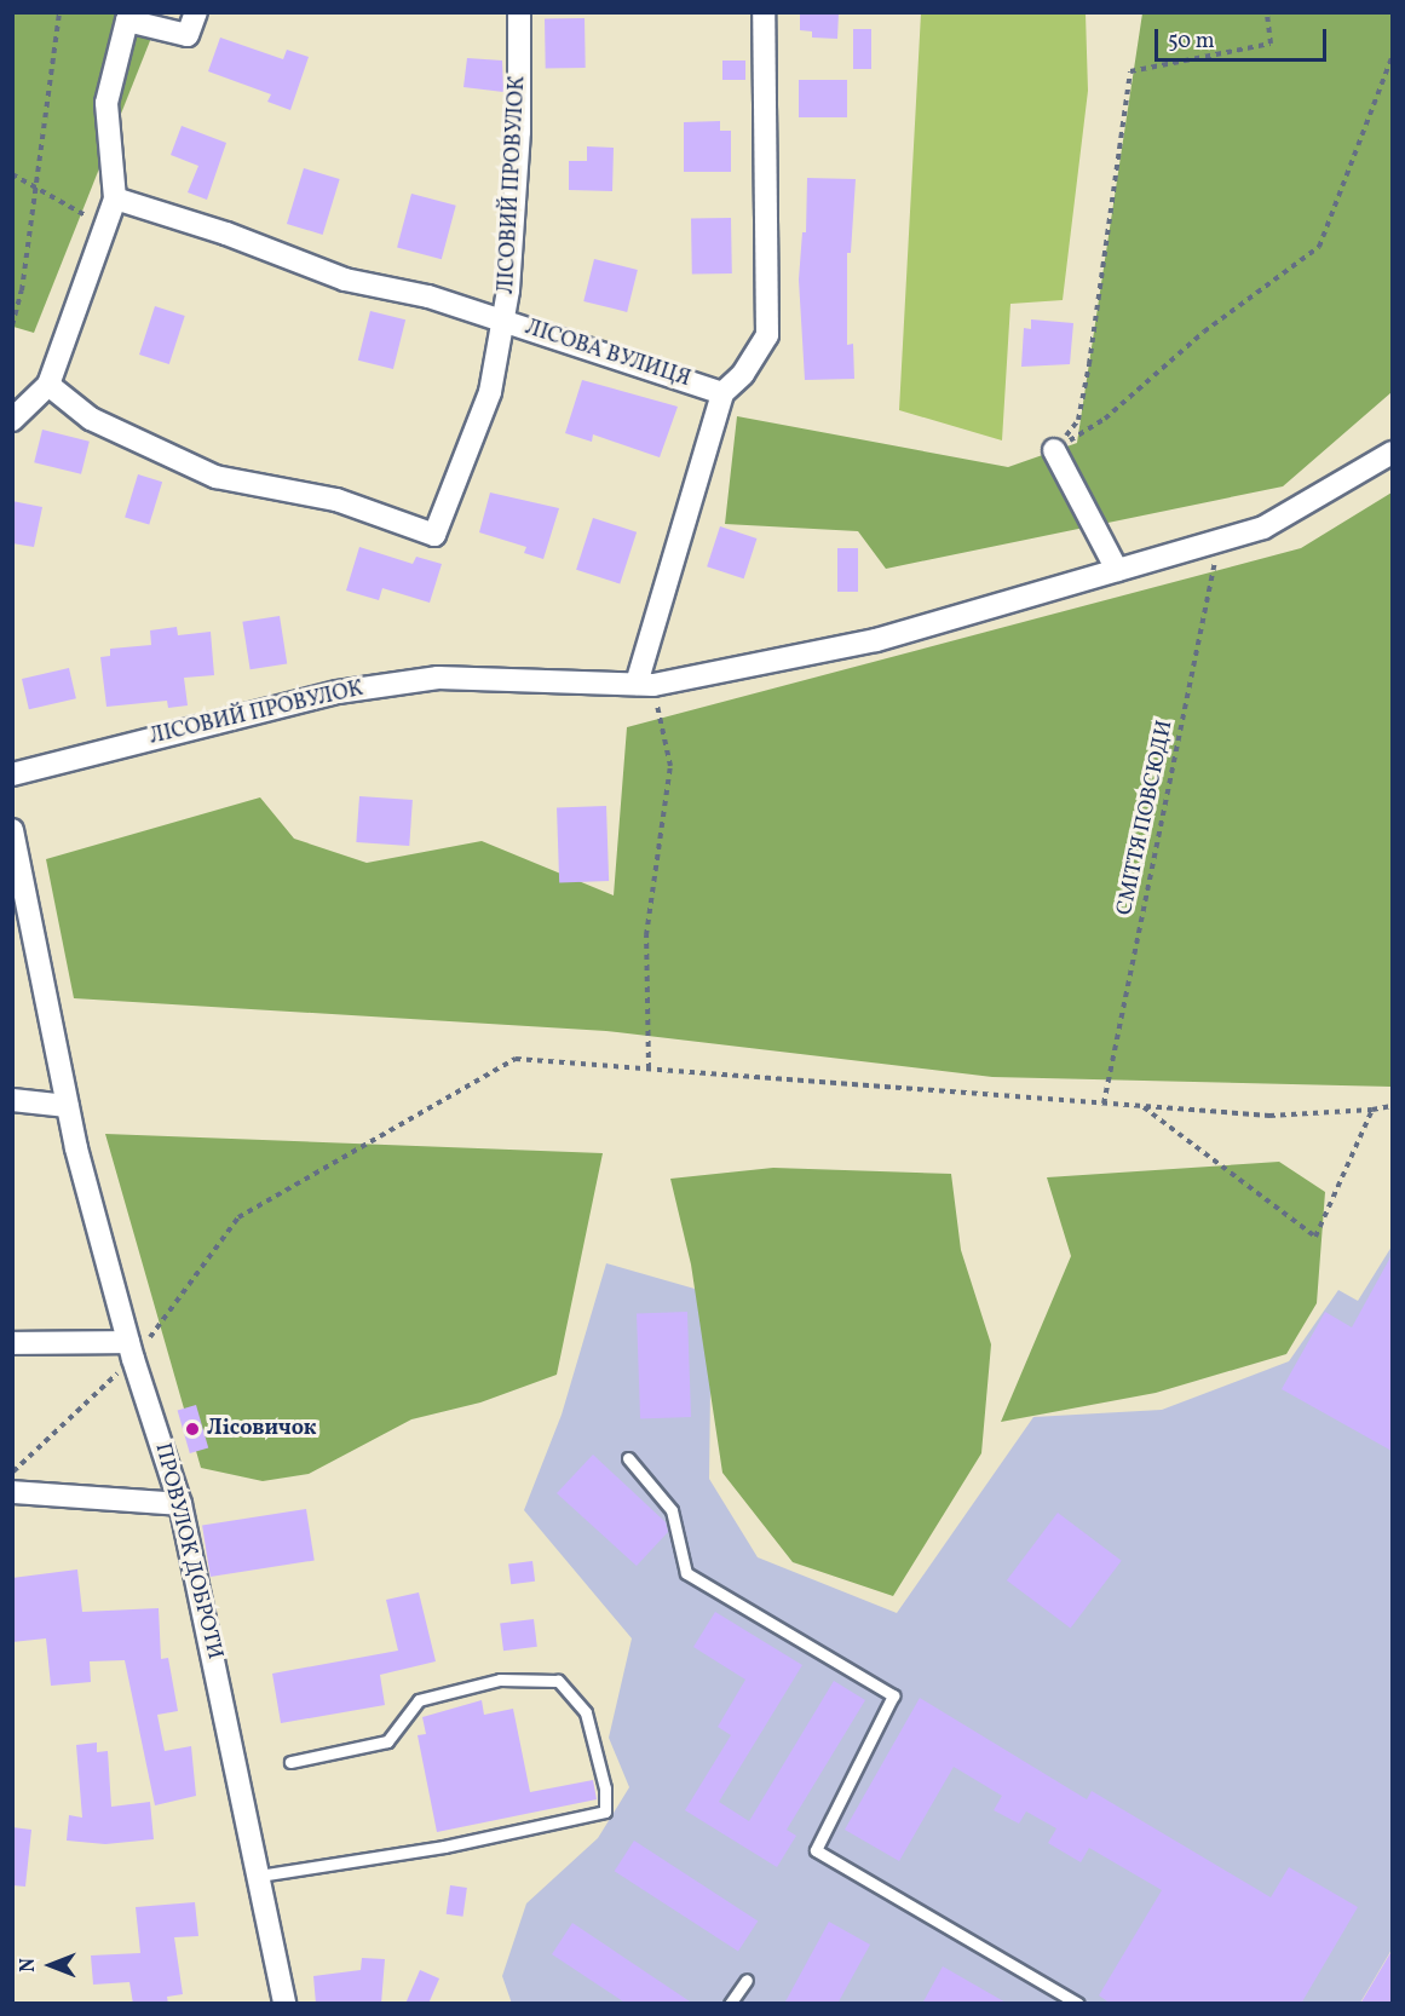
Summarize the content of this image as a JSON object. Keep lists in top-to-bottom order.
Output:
{
  "streets": {
    "street": ["ЛІСОВИЙ ПРОВУЛОК", "ЛІСОВА ВУЛИЦЯ", "ПРОВУЛОК ДОБРОТИ"],
    "path": ["СМІТТЯ ПОВСЮДИ"]
  },
  "crossings": [
    ["ЛІСОВИЙ ПРОВУЛОК", "ЛІСОВА ВУЛИЦЯ"],
    ["ЛІСОВИЙ ПРОВУЛОК", "СМІТТЯ ПОВСЮДИ"]
  ],
  "places": ["Лісовичок"],
  "scale_bar": "50 m",
  "north": "left"
}
